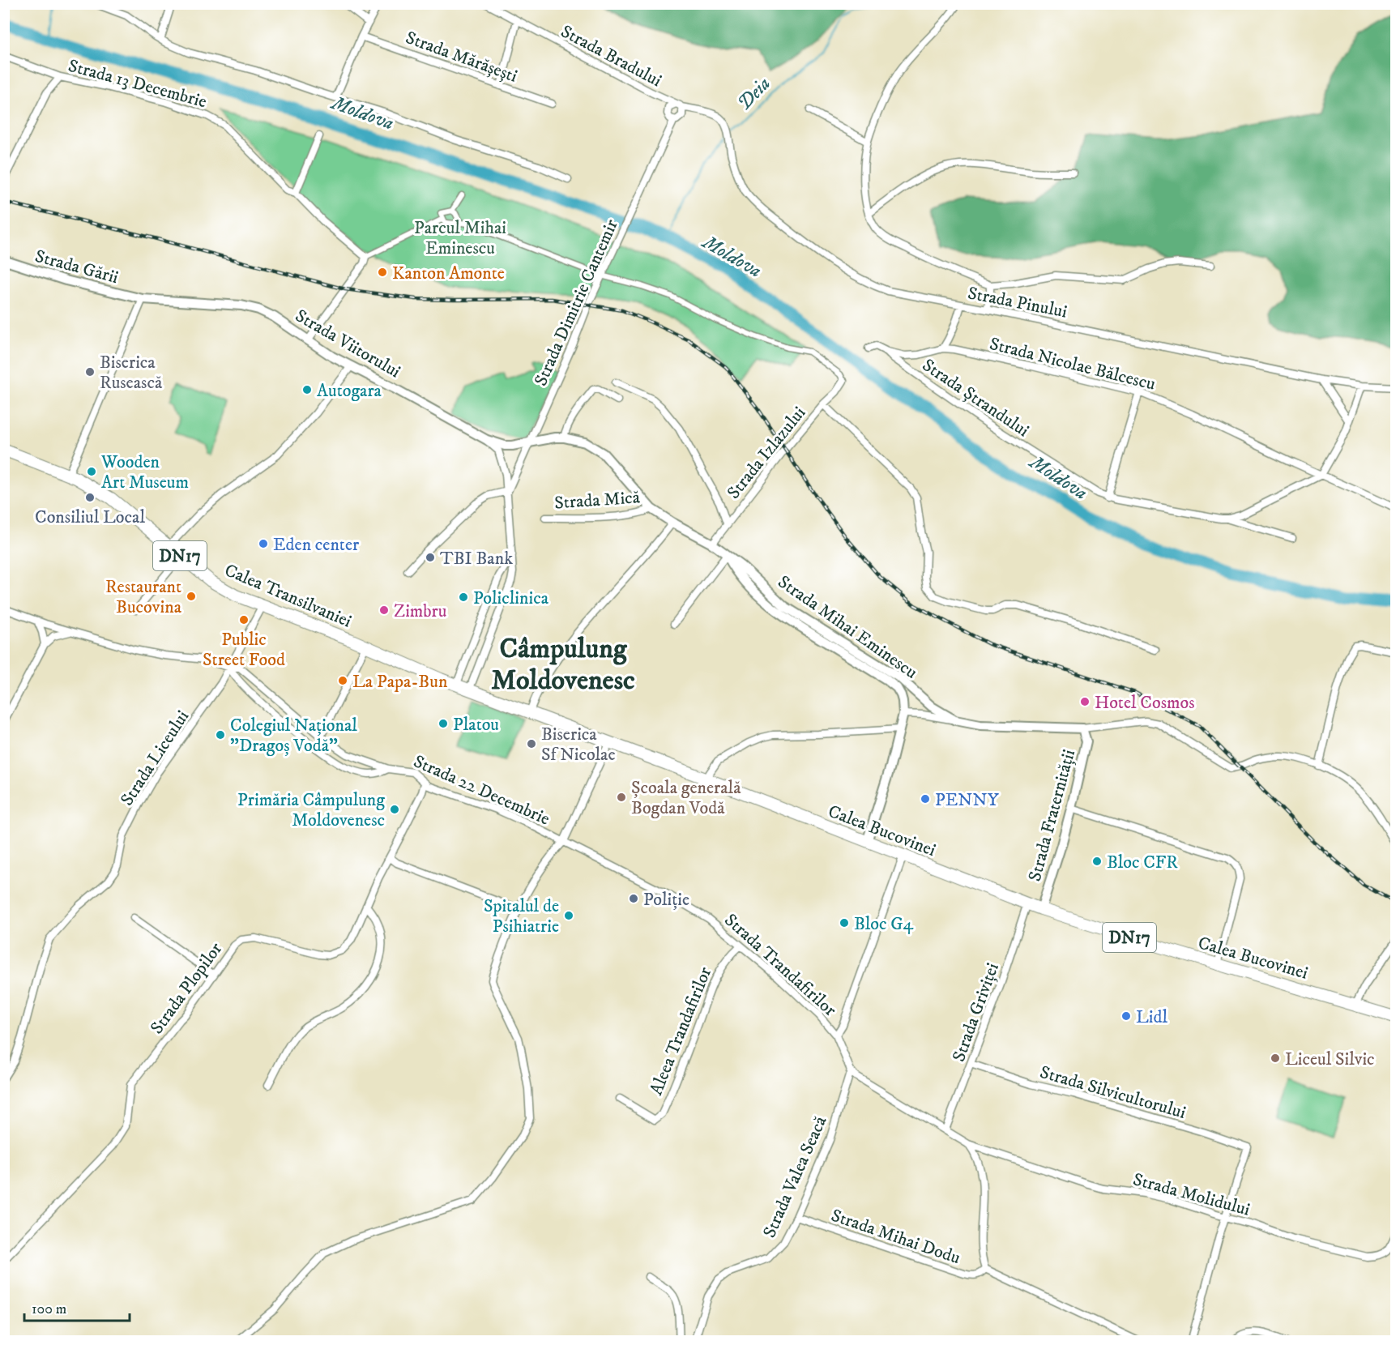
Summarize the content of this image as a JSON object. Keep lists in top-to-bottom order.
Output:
{
  "streets": {
    "highway": ["DN17", "Calea Transilvaniei", "Calea Bucovinei"],
    "street": [
      "Strada Bradului",
      "Strada Mărășești",
      "Strada 13 Decembrie",
      "Strada Gării",
      "Strada Pinului",
      "Strada Dimitrie Cantemir",
      "Strada Viitorului",
      "Strada Nicolae Bălcescu",
      "Strada Ștrandului",
      "Strada Izlazului",
      "Strada Mică",
      "Strada Mihai Eminescu",
      "Strada Liceului",
      "Strada 22 Decembrie",
      "Strada Fraternității",
      "Strada Trandafirilor",
      "Strada Plopilor",
      "Strada Griviței",
      "Aleea Trandafirilor",
      "Strada Silvicultorului",
      "Strada Valea Seacă",
      "Strada Molidului",
      "Strada Mihai Dodu"
    ]
  },
  "crossings": [
    ["Strada Bradului", "Strada Pinului"],
    ["Strada Bradului", "Strada Dimitrie Cantemir"],
    ["Strada Gării", "Strada Viitorului"],
    ["Strada Pinului", "Strada Dimitrie Cantemir"],
    ["Strada Dimitrie Cantemir", "Strada Viitorului"],
    ["Strada Dimitrie Cantemir", "Strada Mihai Eminescu"],
    ["Strada Dimitrie Cantemir", "Calea Bucovinei"],
    ["Strada Viitorului", "Strada Mihai Eminescu"],
    ["Strada Nicolae Bălcescu", "Strada Ștrandului"],
    ["Strada Izlazului", "Strada Mihai Eminescu"],
    ["Strada Mică", "Strada Mihai Eminescu"],
    ["Calea Transilvaniei", "Strada Liceului"],
    ["Calea Transilvaniei", "Calea Bucovinei"],
    ["Strada Mihai Eminescu", "Strada Fraternității"],
    ["Strada 22 Decembrie", "Strada Trandafirilor"],
    ["Strada 22 Decembrie", "Strada Plopilor"],
    ["Strada Fraternității", "Calea Bucovinei"],
    ["Calea Bucovinei", "Strada Griviței"],
    ["Strada Trandafirilor", "Aleea Trandafirilor"],
    ["Strada Trandafirilor", "Strada Valea Seacă"],
    ["Strada Griviței", "Strada Silvicultorului"],
    ["Strada Silvicultorului", "Strada Molidului"],
    ["Strada Valea Seacă", "Strada Mihai Dodu"]
  ],
  "districts": ["Câmpulung Moldovenesc"],
  "water": ["Deia", "Moldova"],
  "parks": ["Parcul Mihai Eminescu"],
  "places": [
    "Kanton Amonte",
    "Biserica Rusească",
    "Autogara",
    "Wooden Art Museum",
    "Consiliul Local",
    "Eden center",
    "TBI Bank",
    "Restaurant Bucovina",
    "Policlinica",
    "Zimbru",
    "Public Street Food",
    "La Papa-Bun",
    "Hotel Cosmos",
    "Platou",
    "Colegiul Național \"Dragoș Vodă\"",
    "Biserica Sf Nicolae",
    "Școala generală Bogdan Vodă",
    "PENNY",
    "Primăria Câmpulung Moldovenesc",
    "Bloc CFR",
    "Poliție",
    "Spitalul de Psihiatrie",
    "Bloc G4",
    "Lidl",
    "Liceul Silvic"
  ],
  "scale_bar": "100 m"
}
